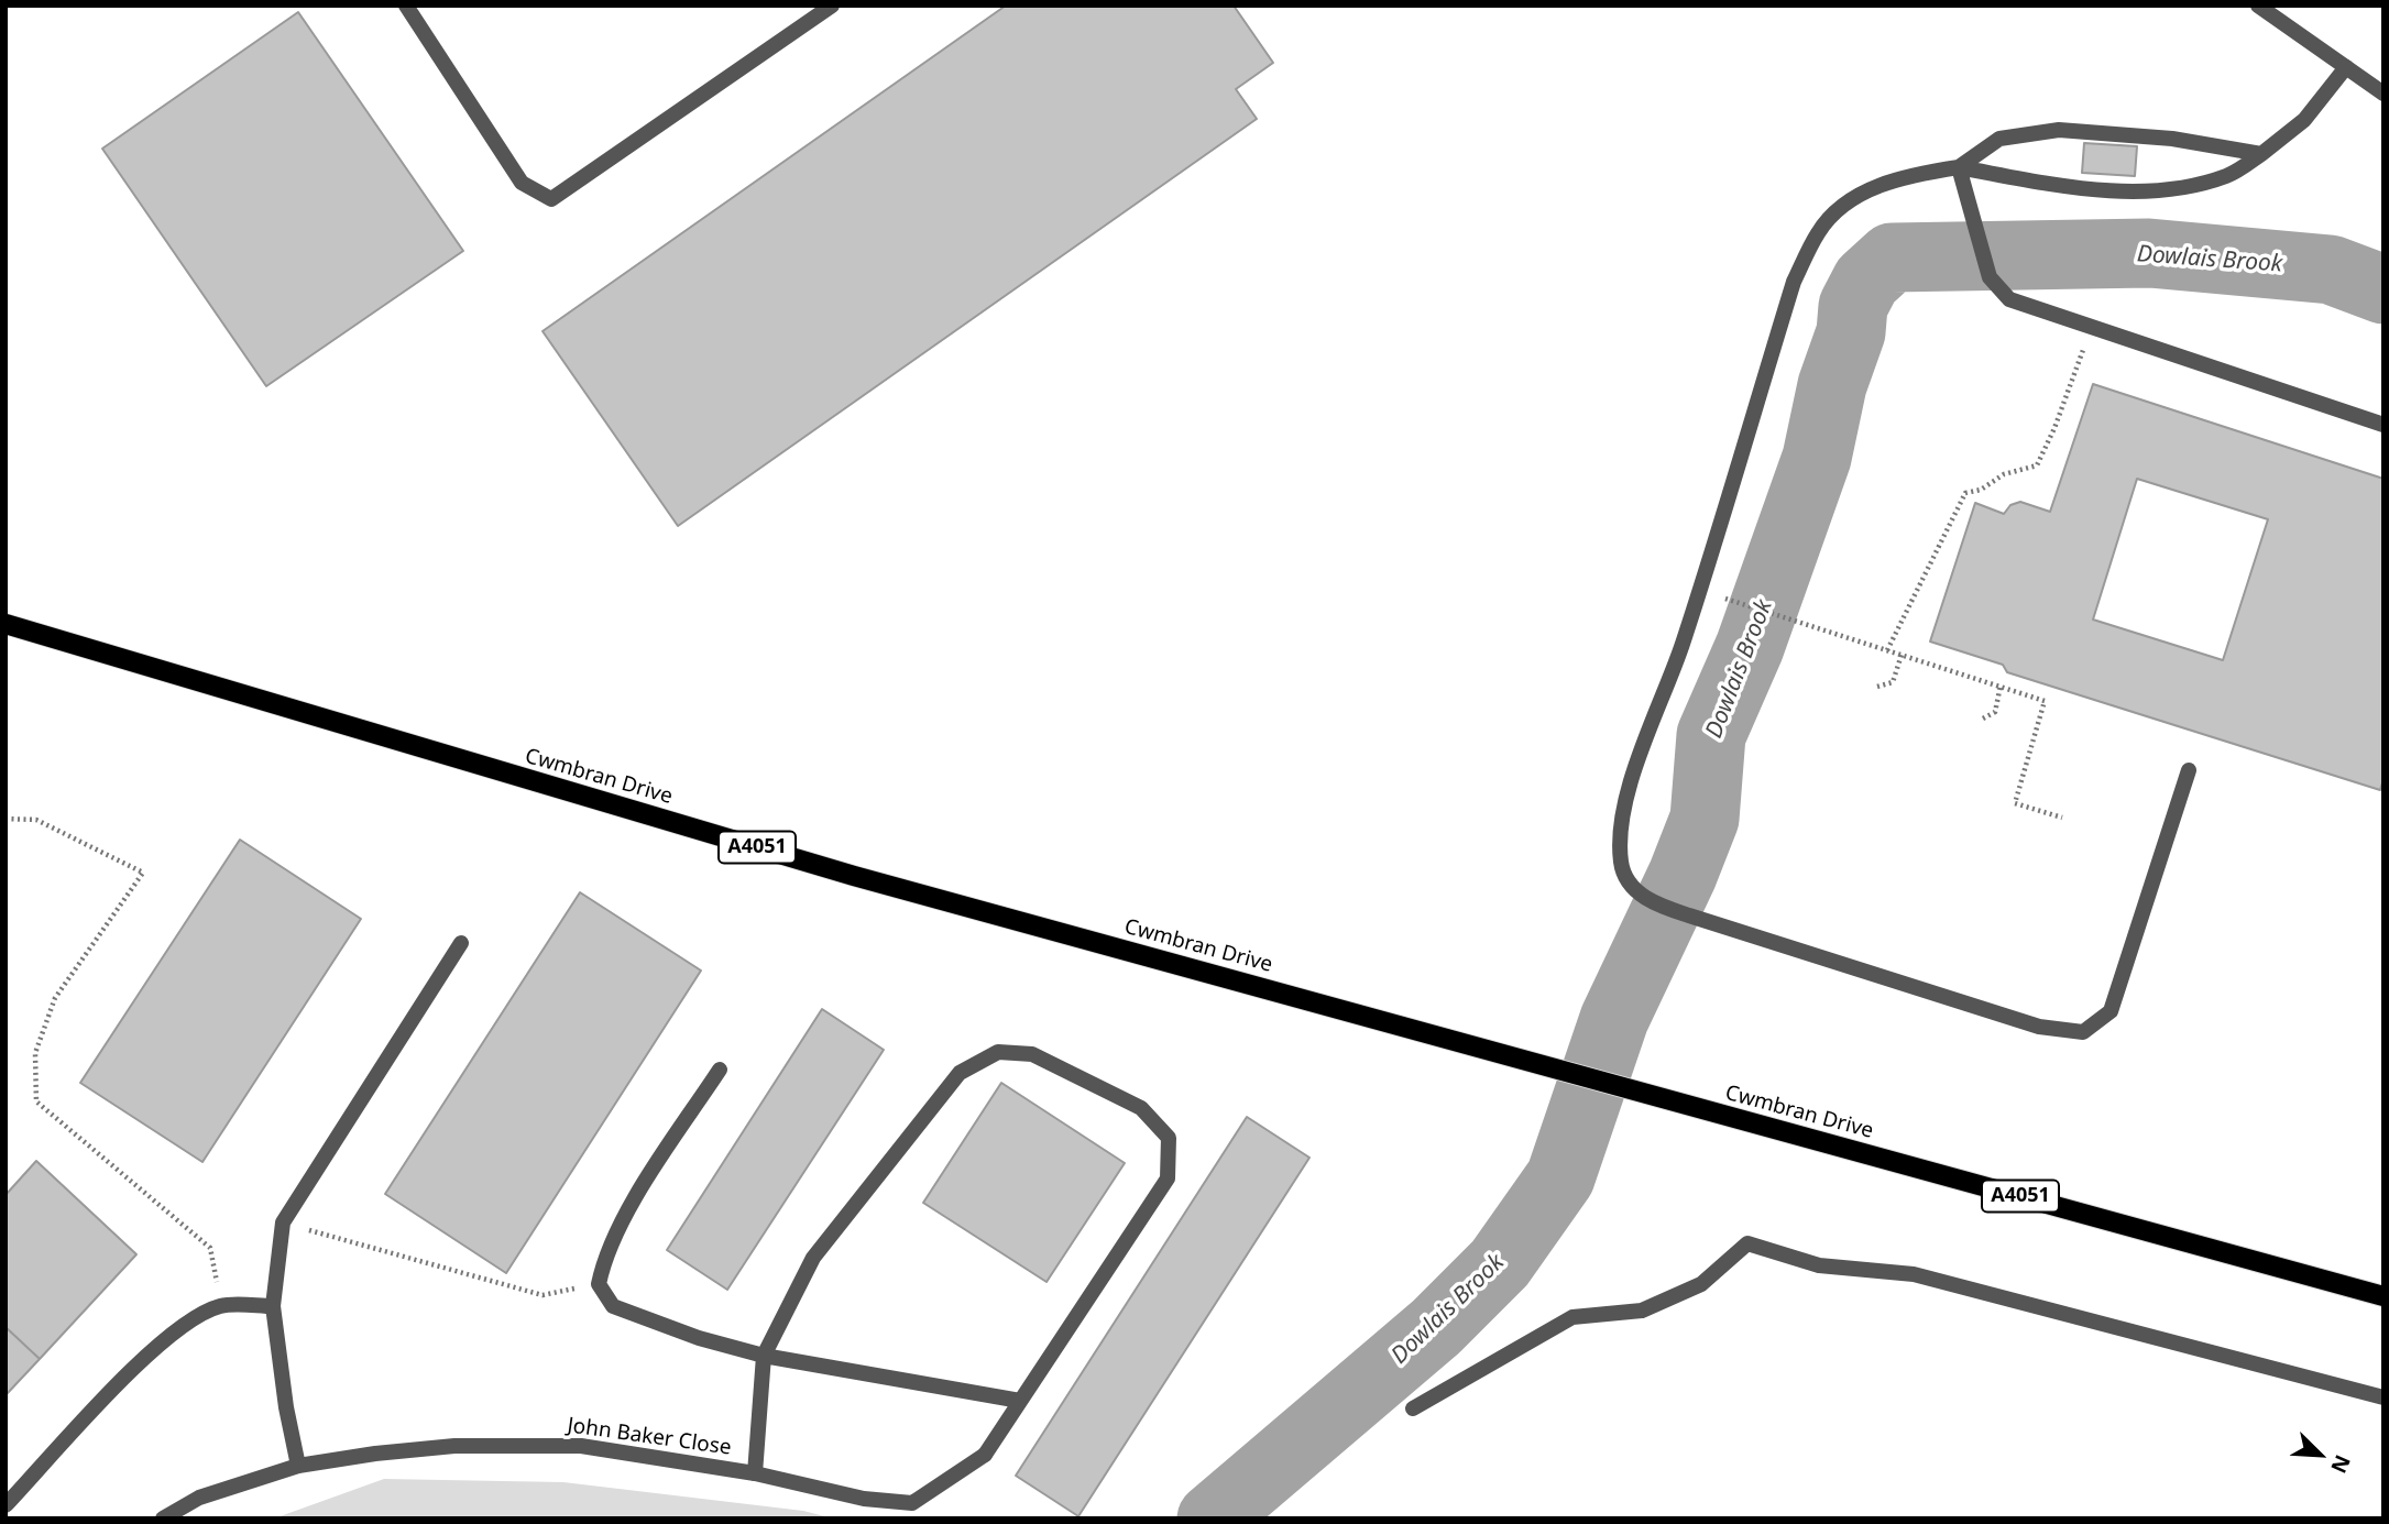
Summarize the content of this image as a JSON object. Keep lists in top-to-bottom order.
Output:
{
  "streets": {
    "main road": ["Cwmbran Drive", "A4051"],
    "street": ["John Baker Close"]
  },
  "water": ["Dowlais Brook"],
  "north": "bottom right"
}
